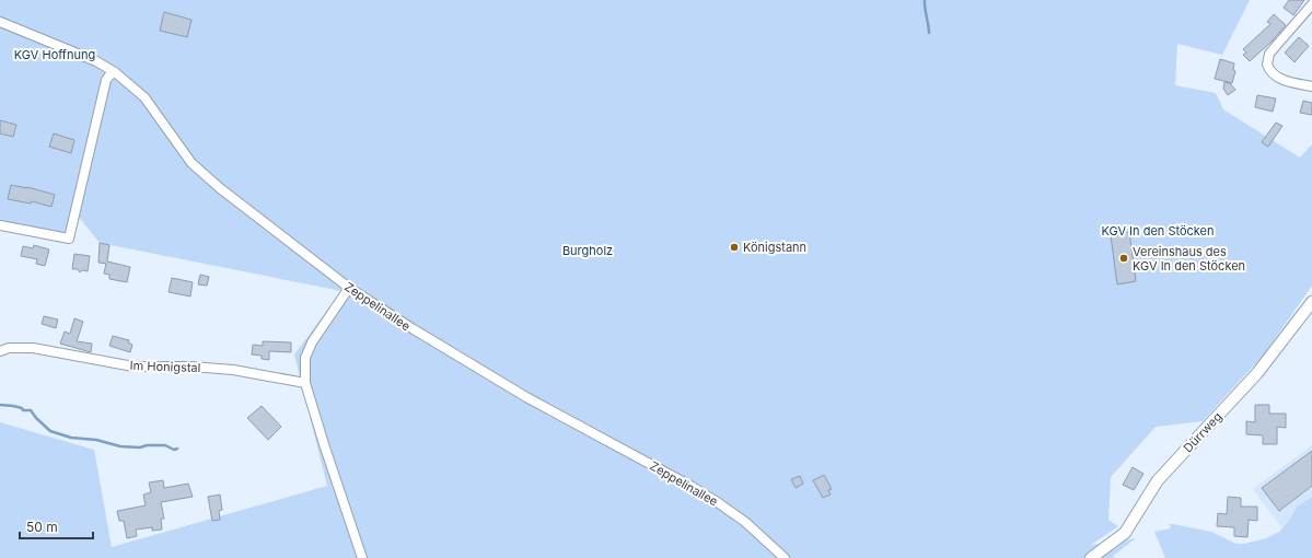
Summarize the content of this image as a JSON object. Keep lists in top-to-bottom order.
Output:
{
  "streets": {
    "street": ["Zeppelinallee", "Im Honigstal", "Dürrweg"]
  },
  "parks": ["KGV Hoffnung", "KGV In den Stöcken", "Burgholz"],
  "places": ["Königstann", "Vereinshaus des KGV In den Stöcken"],
  "scale_bar": "50 m"
}
